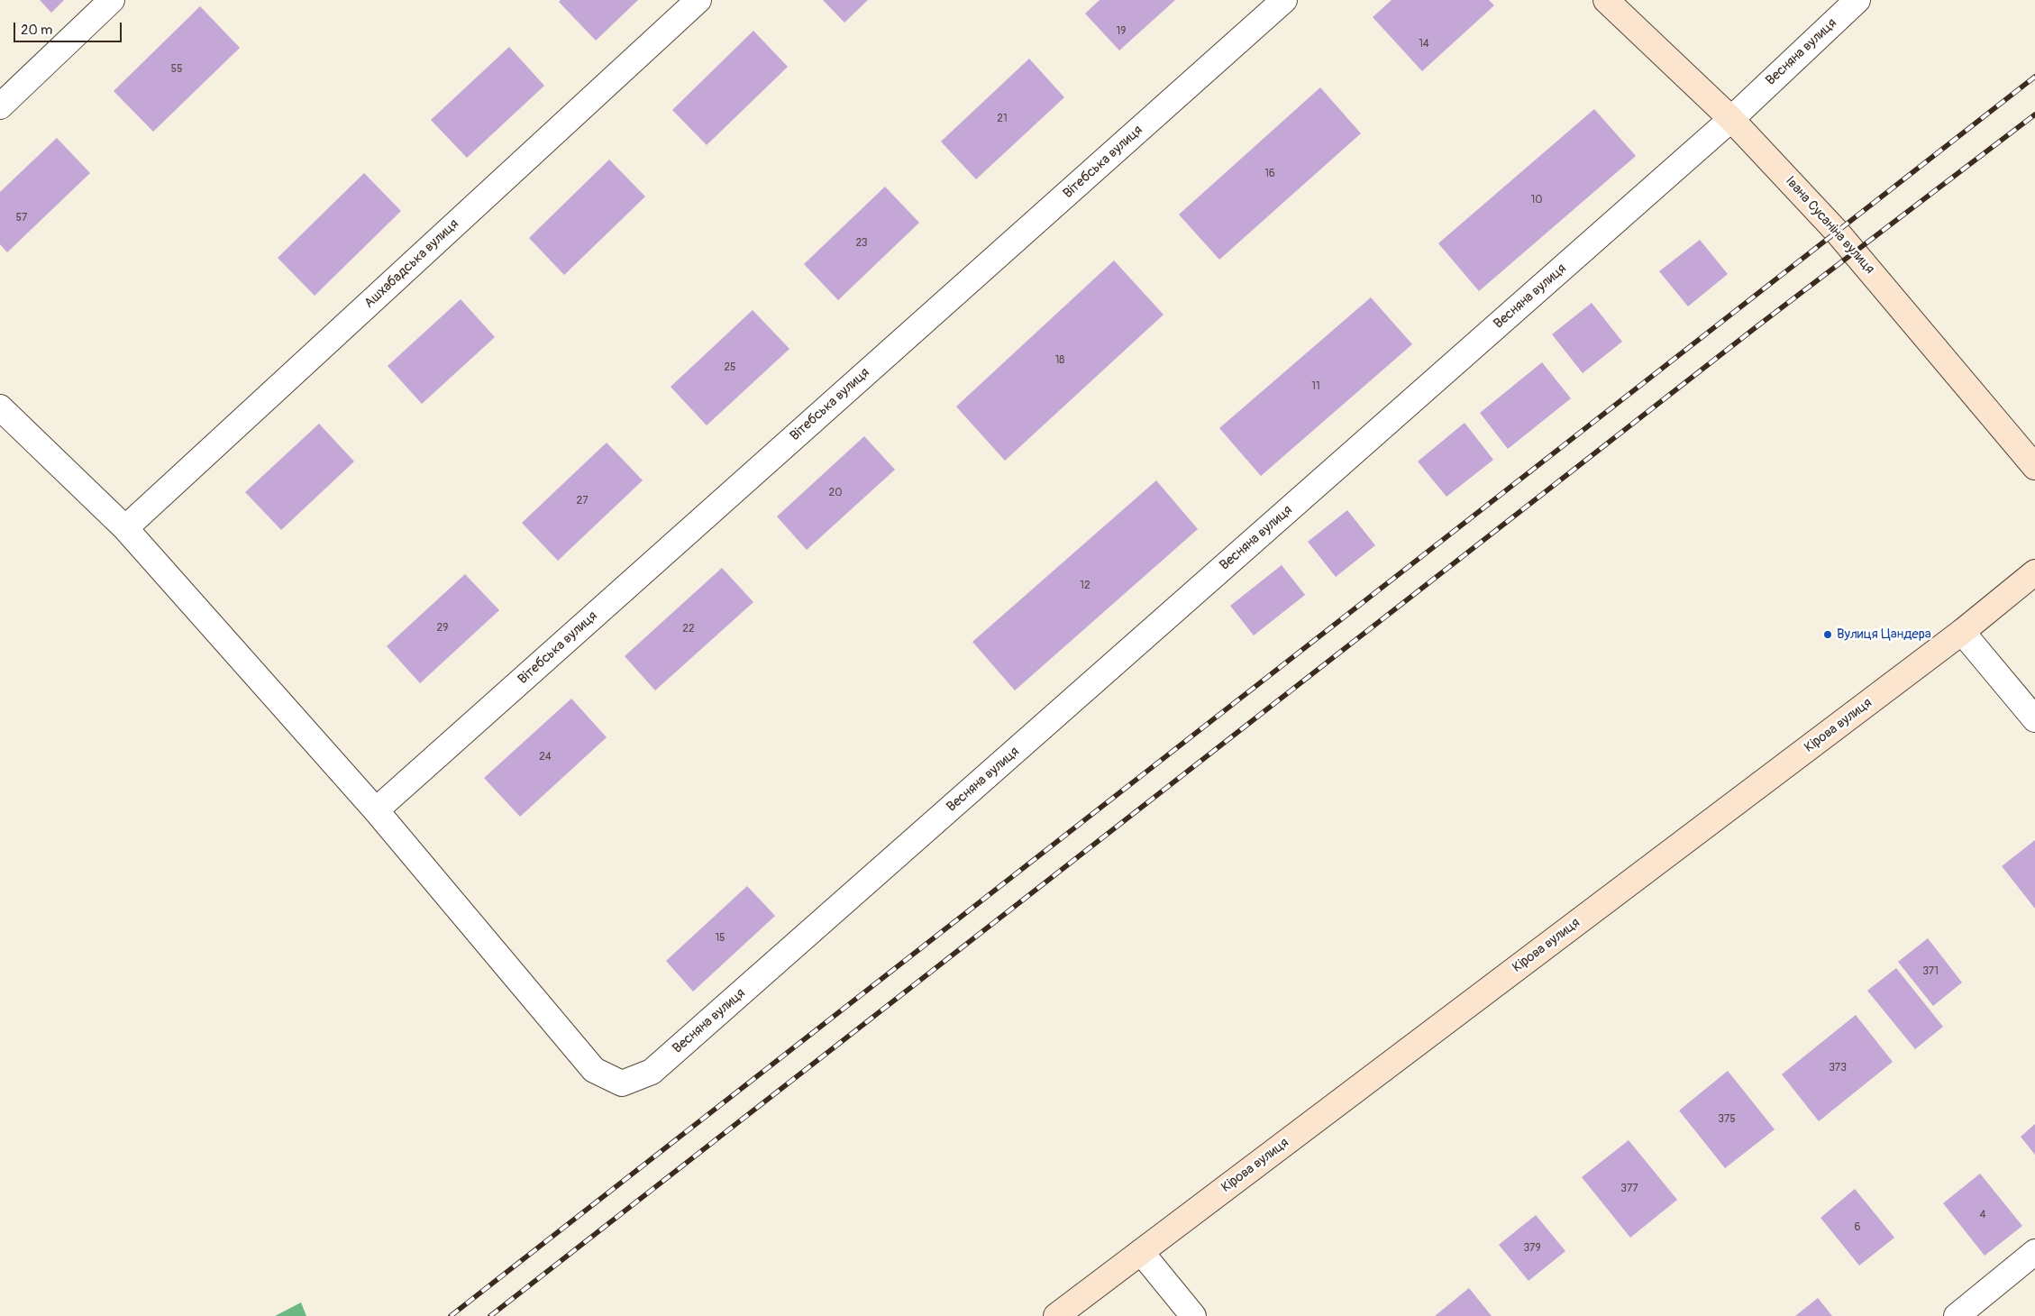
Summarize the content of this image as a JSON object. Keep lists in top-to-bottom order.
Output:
{
  "streets": {
    "main road": ["Івана Сусаніна вулиця", "Кірова вулиця"],
    "street": ["Весняна вулиця", "Вітебська вулиця", "Ашхабадська вулиця"]
  },
  "crossings": [
    ["Весняна вулиця", "Вітебська вулиця"],
    ["Весняна вулиця", "Івана Сусаніна вулиця"],
    ["Весняна вулиця", "Ашхабадська вулиця"]
  ],
  "places": ["Вулиця Цандера"],
  "house_numbers": [
    "19",
    "14",
    "55",
    "21",
    "16",
    "10",
    "57",
    "23",
    "18",
    "25",
    "11",
    "20",
    "27",
    "12",
    "29",
    "22",
    "24",
    "15",
    "371",
    "373",
    "375",
    "377",
    "4",
    "6",
    "379"
  ],
  "scale_bar": "20 m"
}
